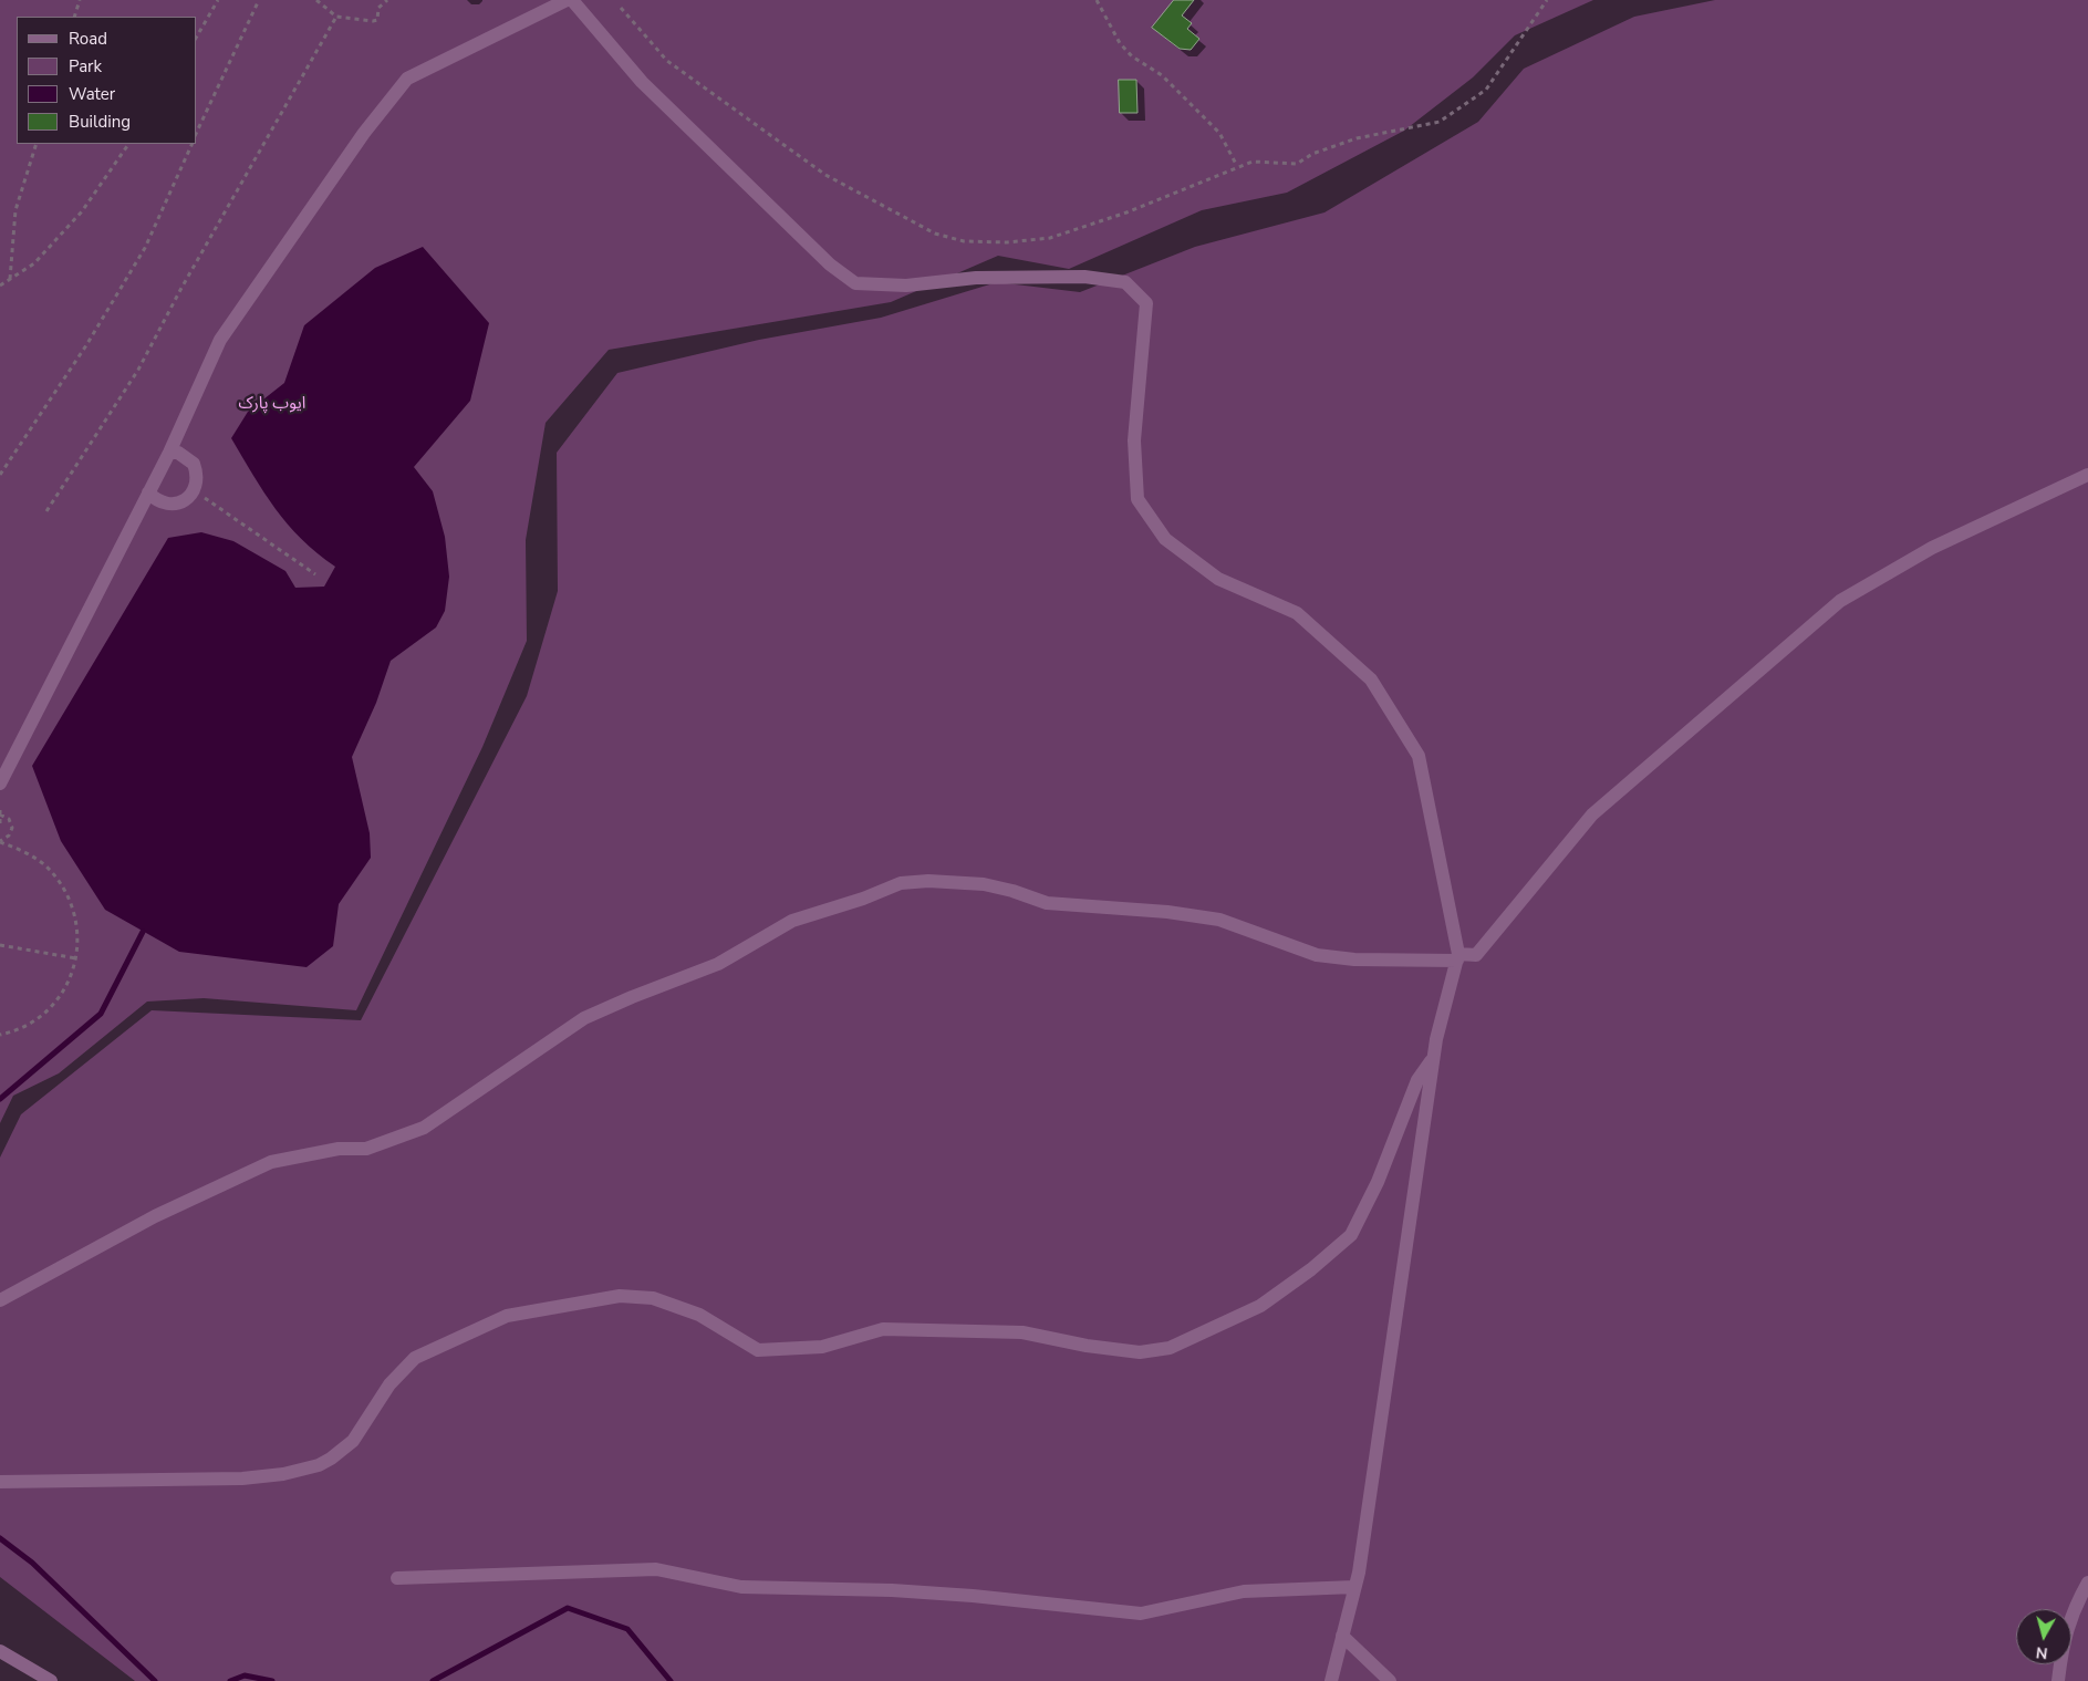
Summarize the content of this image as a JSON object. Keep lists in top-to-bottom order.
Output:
{
  "parks": ["ایوب پارک"],
  "legend": [
    "Road",
    "Park",
    "Water",
    "Building"
  ],
  "north": "bottom"
}
